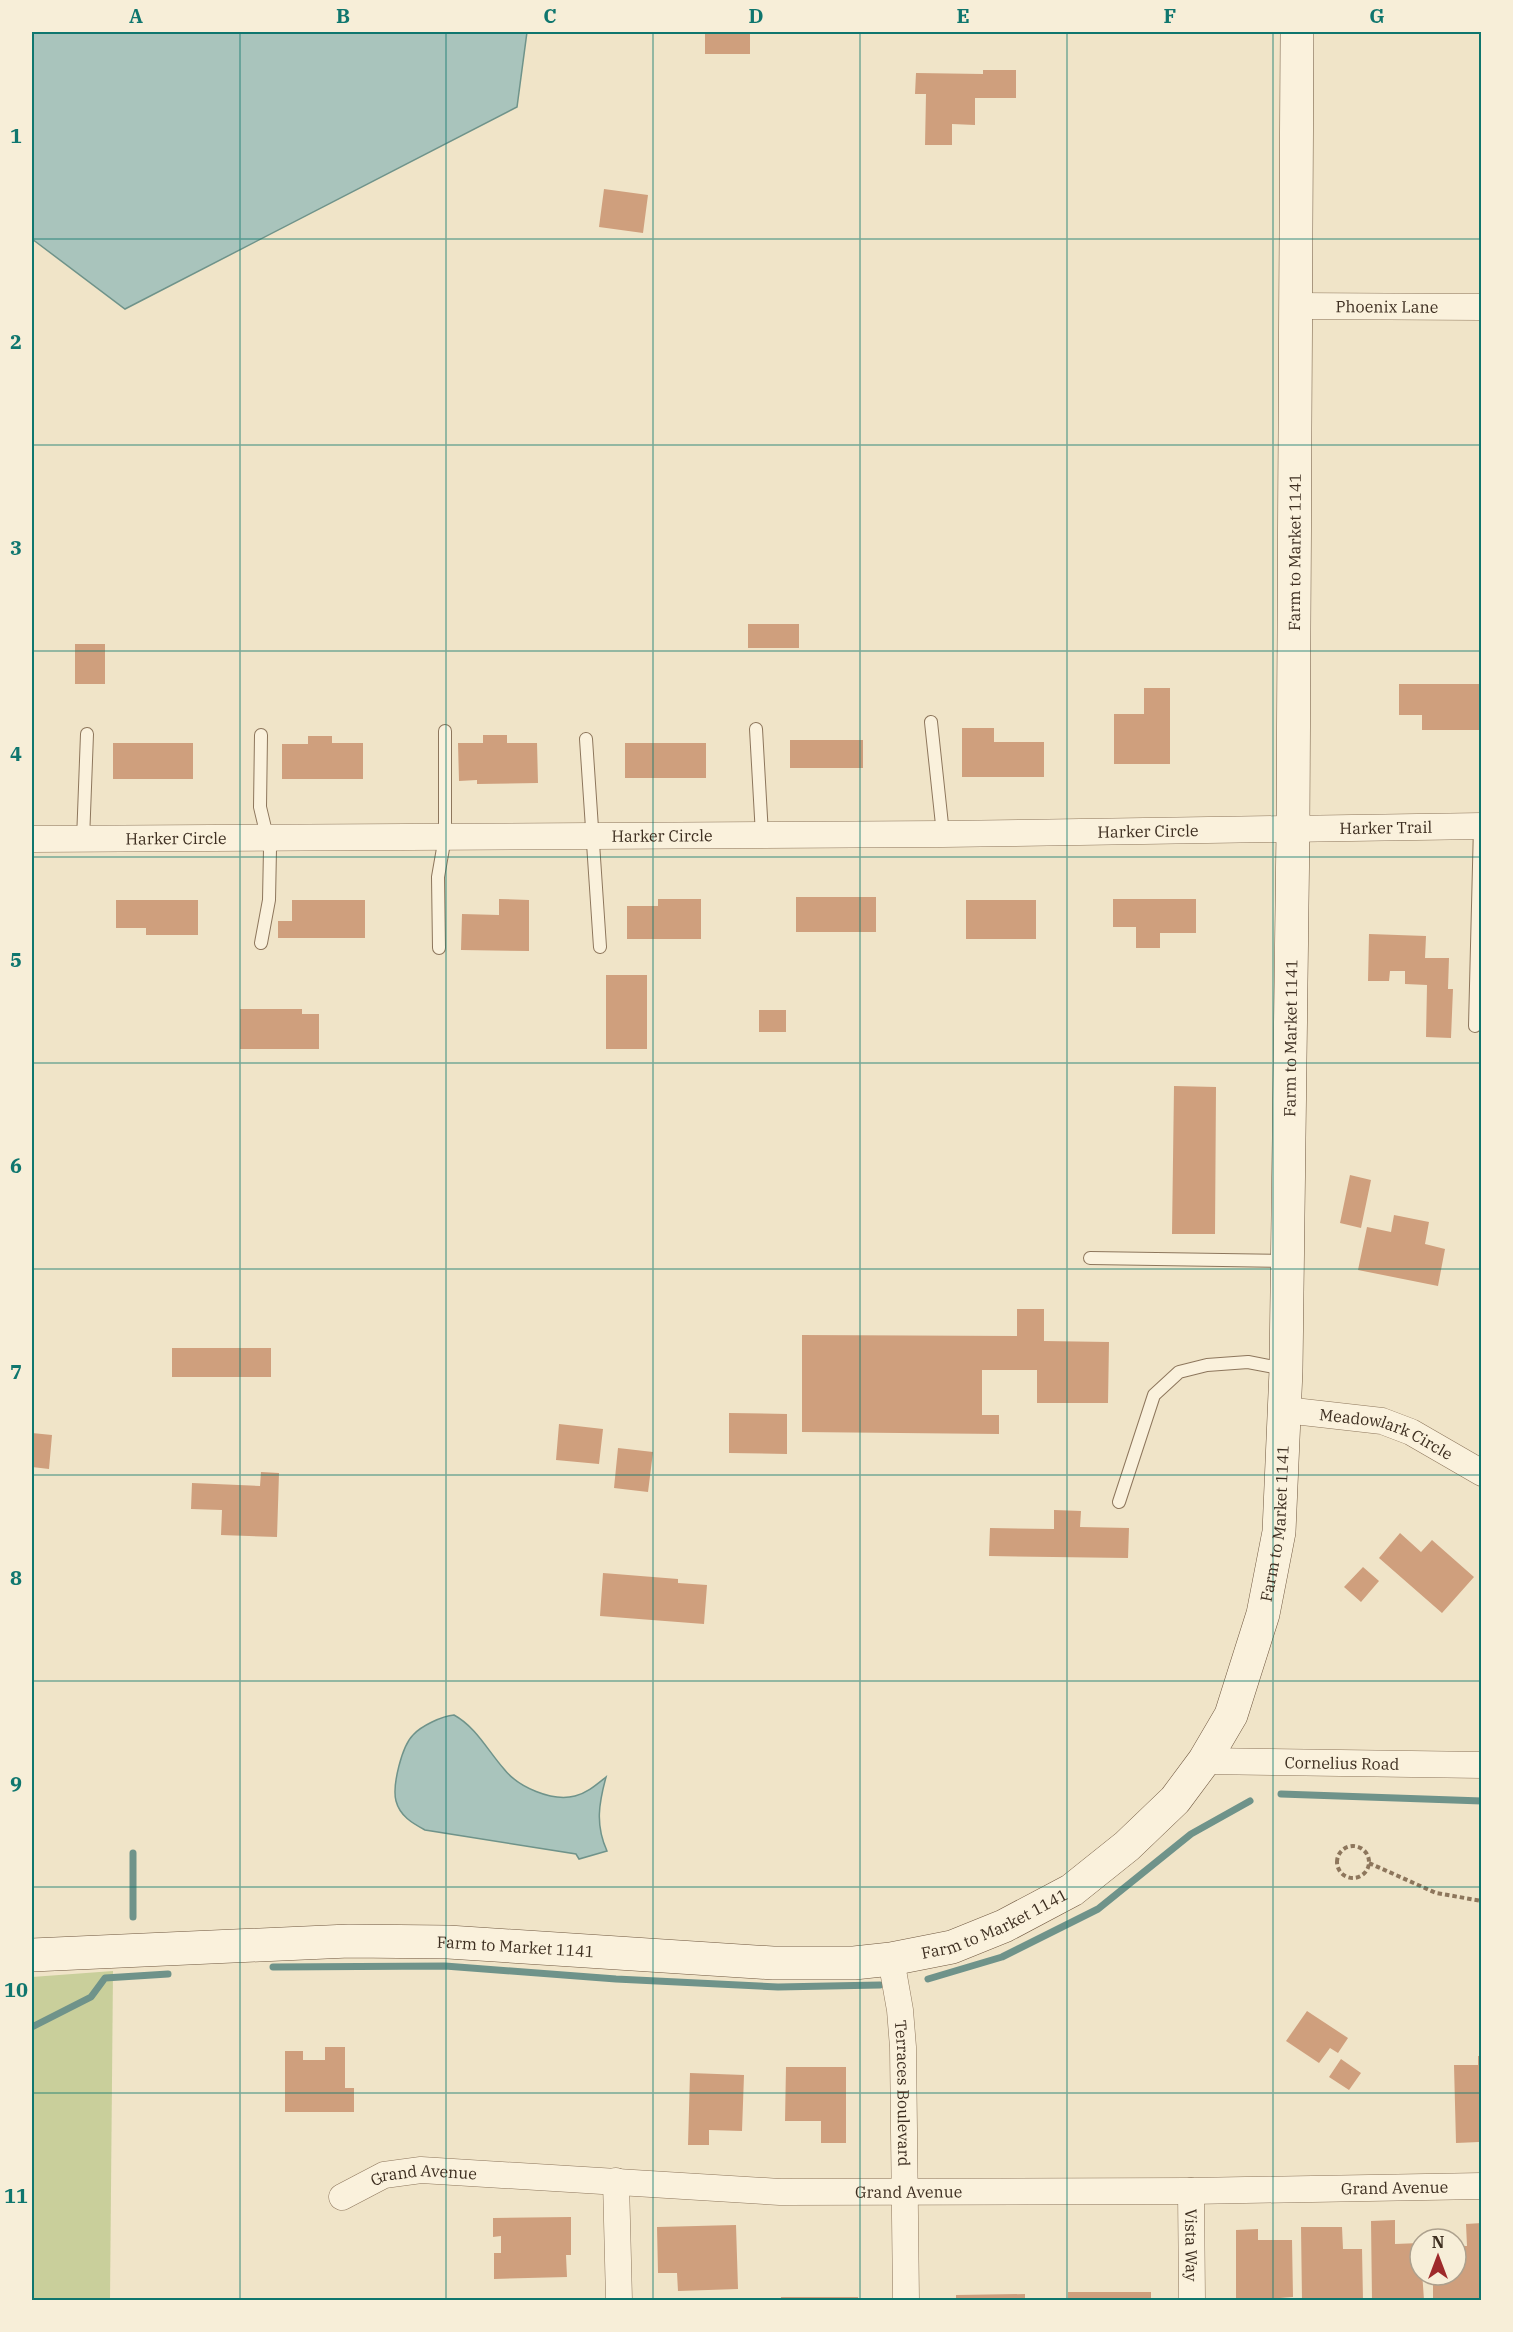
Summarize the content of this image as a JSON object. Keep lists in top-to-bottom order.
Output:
{
  "streets": {
    "street": [
      "Phoenix Lane",
      "Farm to Market 1141",
      "Harker Trail",
      "Harker Circle",
      "Meadowlark Circle",
      "Cornelius Road",
      "Terraces Boulevard",
      "Grand Avenue",
      "Vista Way"
    ]
  },
  "crossings": [
    ["Phoenix Lane", "Farm to Market 1141"],
    ["Farm to Market 1141", "Harker Trail"],
    ["Farm to Market 1141", "Harker Circle"],
    ["Farm to Market 1141", "Meadowlark Circle"],
    ["Farm to Market 1141", "Cornelius Road"],
    ["Farm to Market 1141", "Terraces Boulevard"],
    ["Harker Trail", "Harker Circle"],
    ["Terraces Boulevard", "Grand Avenue"],
    ["Grand Avenue", "Vista Way"]
  ],
  "north": "top",
  "grid": {
    "columns": [
      "A",
      "B",
      "C",
      "D",
      "E",
      "F",
      "G"
    ],
    "rows": [
      "1",
      "2",
      "3",
      "4",
      "5",
      "6",
      "7",
      "8",
      "9",
      "10",
      "11"
    ]
  }
}
